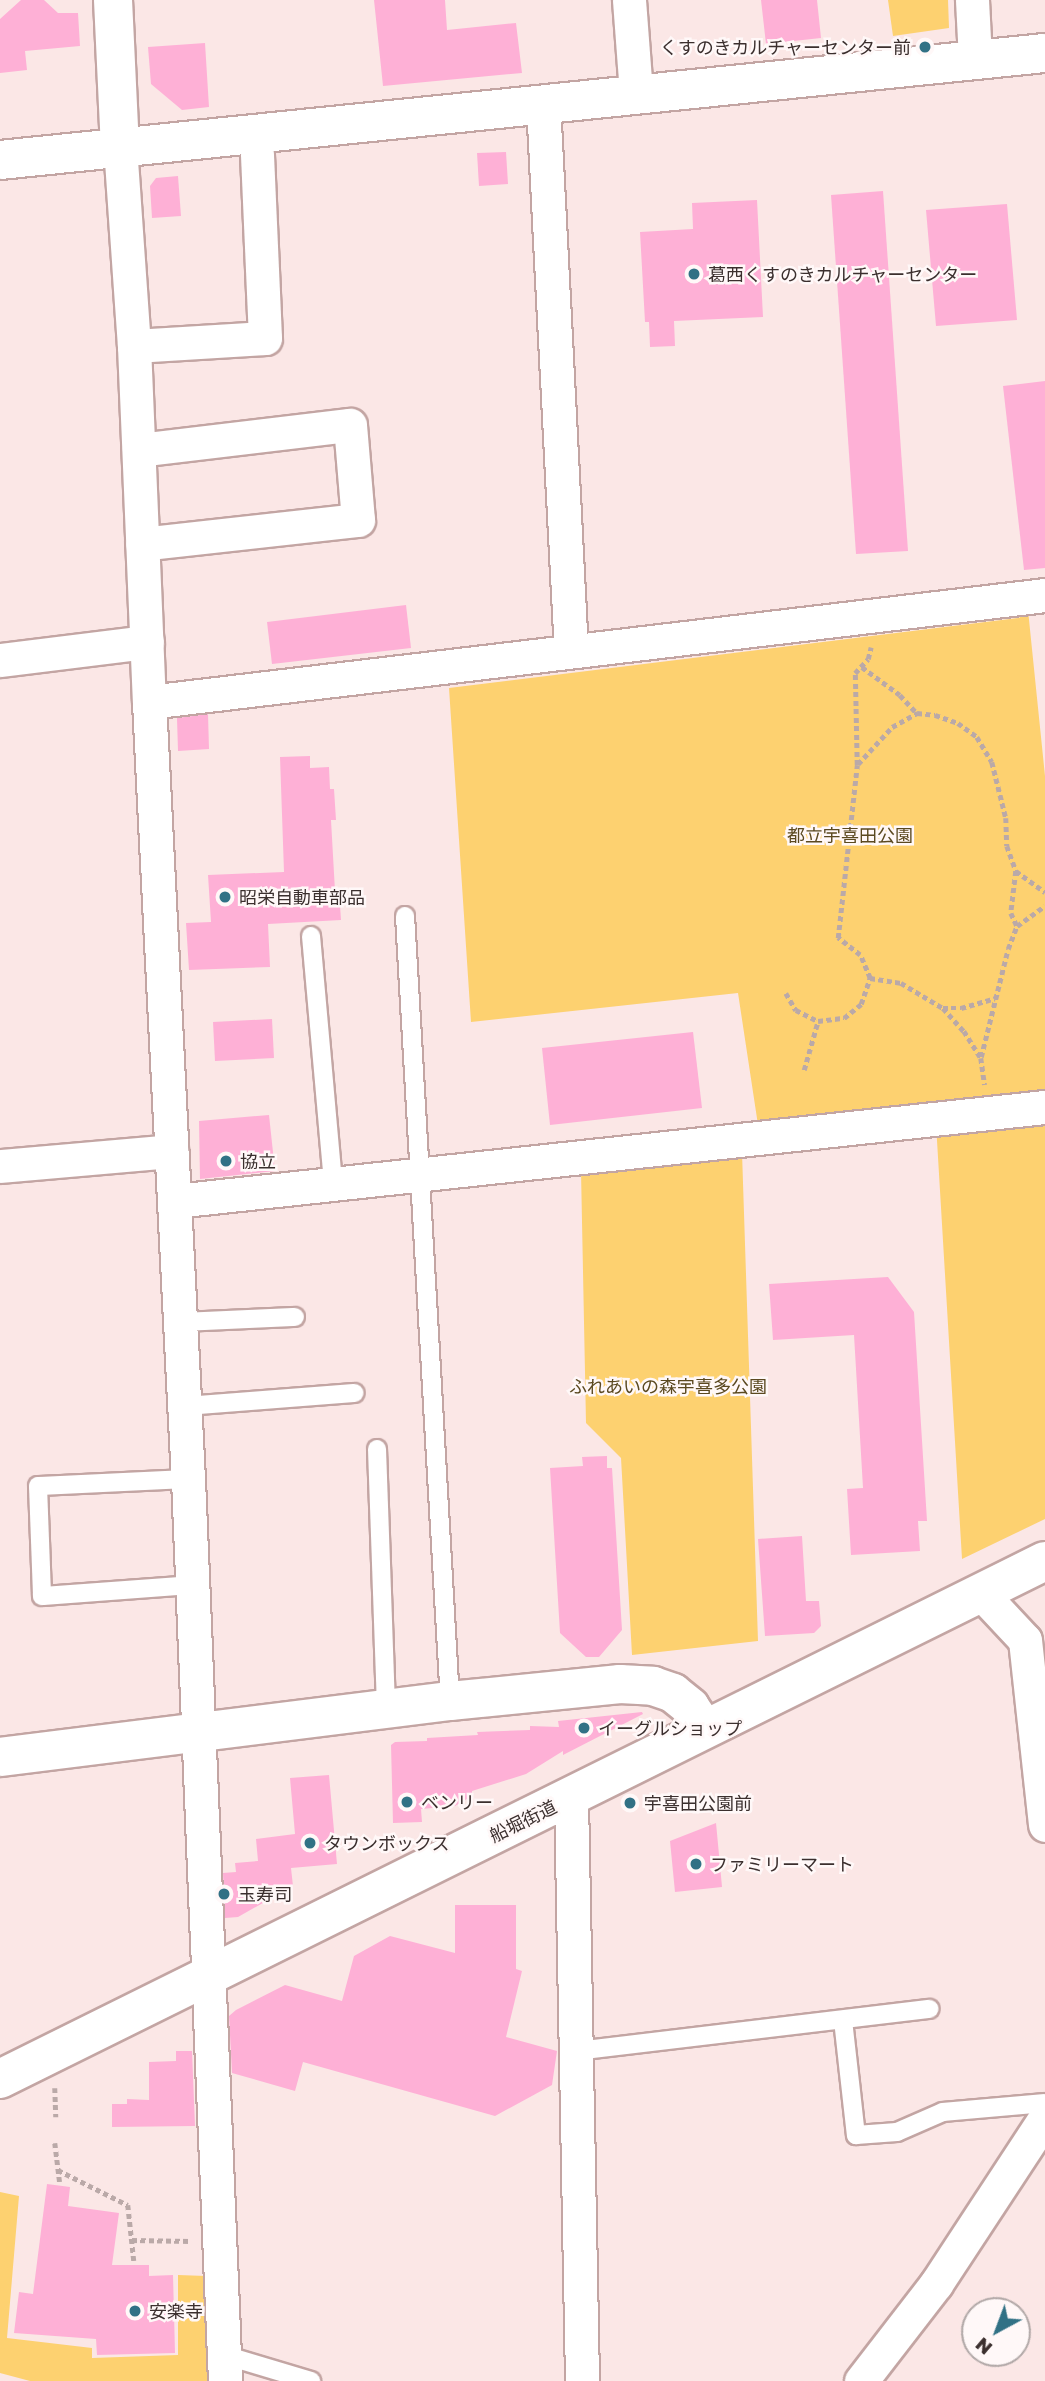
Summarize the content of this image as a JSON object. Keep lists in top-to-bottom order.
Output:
{
  "streets": {
    "street": ["船堀街道"]
  },
  "parks": ["都立宇喜田公園", "ふれあいの森宇喜多公園"],
  "places": [
    "くすのきカルチャーセンター前",
    "葛西くすのきカルチャーセンター",
    "昭栄自動車部品",
    "協立",
    "イーグルショップ",
    "ベンリー",
    "宇喜田公園前",
    "タウンボックス",
    "ファミリーマート",
    "玉寿司",
    "安楽寺"
  ],
  "north": "bottom left"
}
